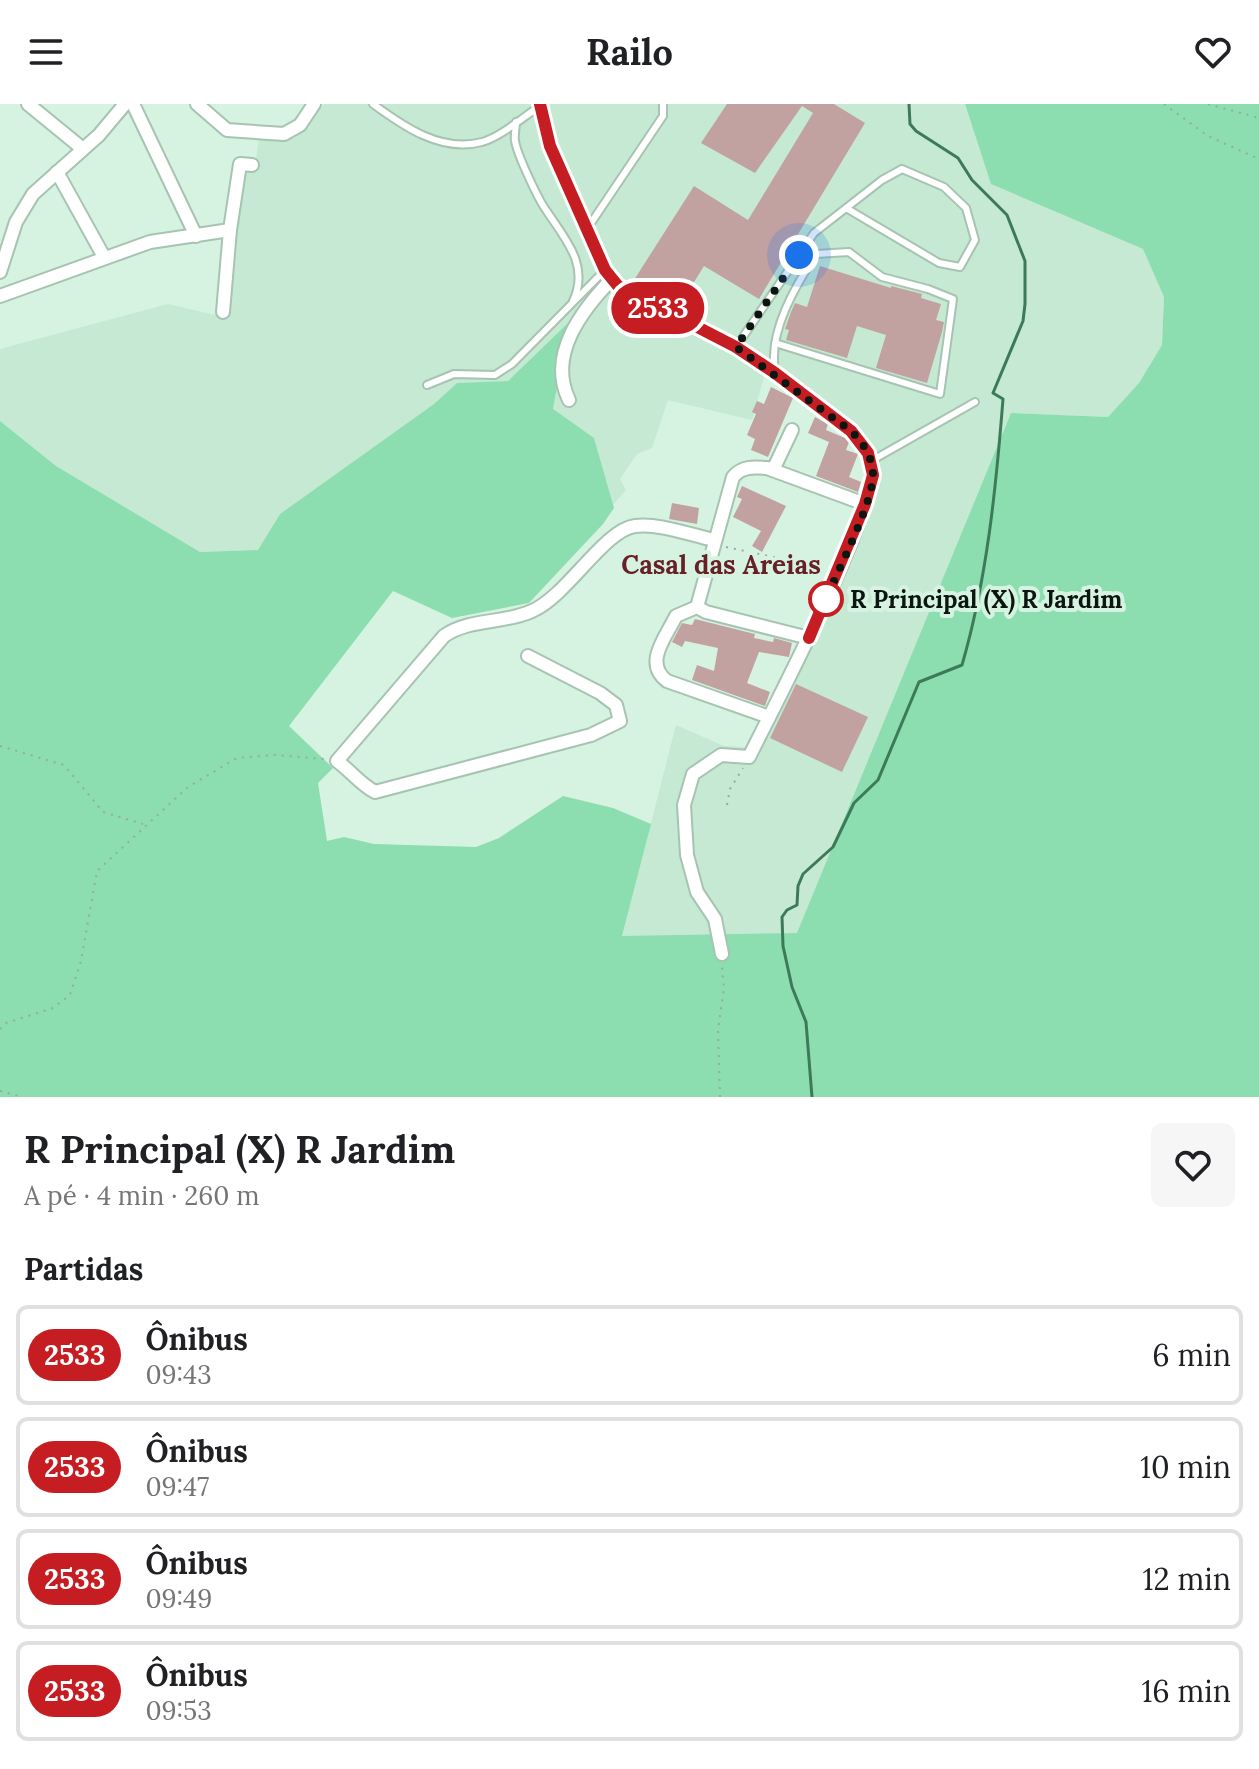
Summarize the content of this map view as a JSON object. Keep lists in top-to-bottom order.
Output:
{
  "districts": ["Casal das Areias"],
  "places": ["R Principal (X) R Jardim"],
  "lines": ["bus line 2533"],
  "page": {
    "header": "Railo",
    "on_map": "2533",
    "heading": [
      ["R Principal (X) R Jardim", "A pé · 4 min · 260 m"],
      "Partidas"
    ],
    "list": [
      {
        "mark": "2533",
        "name": "Ônibus",
        "note": "09:43",
        "value": "6 min"
      },
      {
        "mark": "2533",
        "name": "Ônibus",
        "note": "09:47",
        "value": "10 min"
      },
      {
        "mark": "2533",
        "name": "Ônibus",
        "note": "09:49",
        "value": "12 min"
      },
      {
        "mark": "2533",
        "name": "Ônibus",
        "note": "09:53",
        "value": "16 min"
      }
    ]
  }
}
